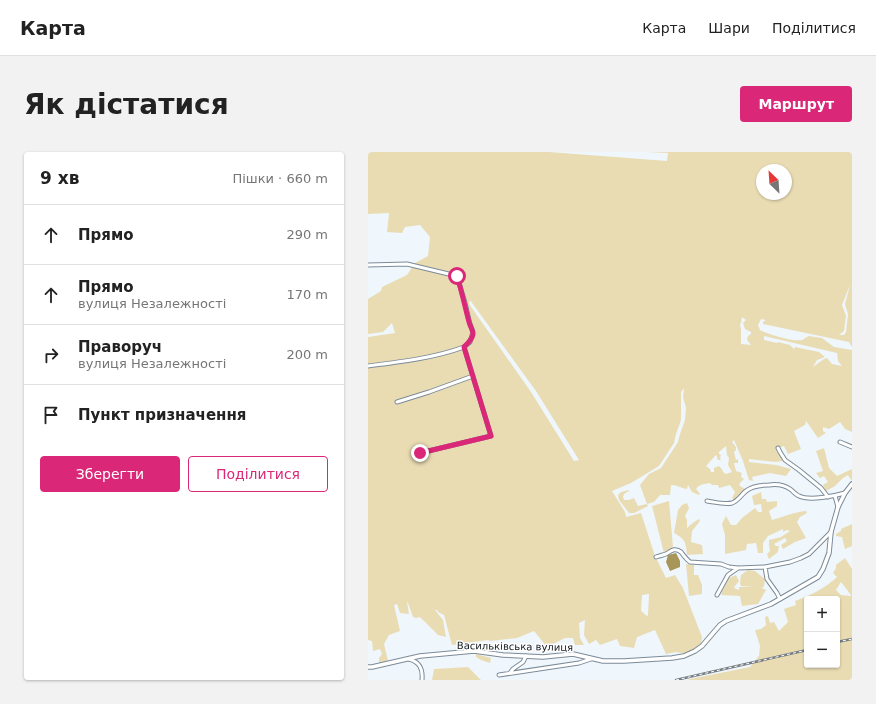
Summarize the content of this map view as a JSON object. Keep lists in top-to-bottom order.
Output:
{
  "streets": {
    "street": ["Васильківська вулиця"]
  },
  "north": "top left",
  "page": {
    "header": "Карта",
    "nav": ["Карта", "Шари", "Поділитися"],
    "buttons": [
      "Маршрут",
      ["Зберегти", "Поділитися"]
    ],
    "title": "Як дістатися",
    "heading": ["9 хв", "Пішки · 660 m"],
    "list": [
      ["Прямо", "290 m"],
      ["Прямо", "вулиця Незалежності", "170 m"],
      ["Праворуч", "вулиця Незалежності", "200 m"],
      "Пункт призначення"
    ],
    "map_buttons": ["+", "−"]
  }
}
